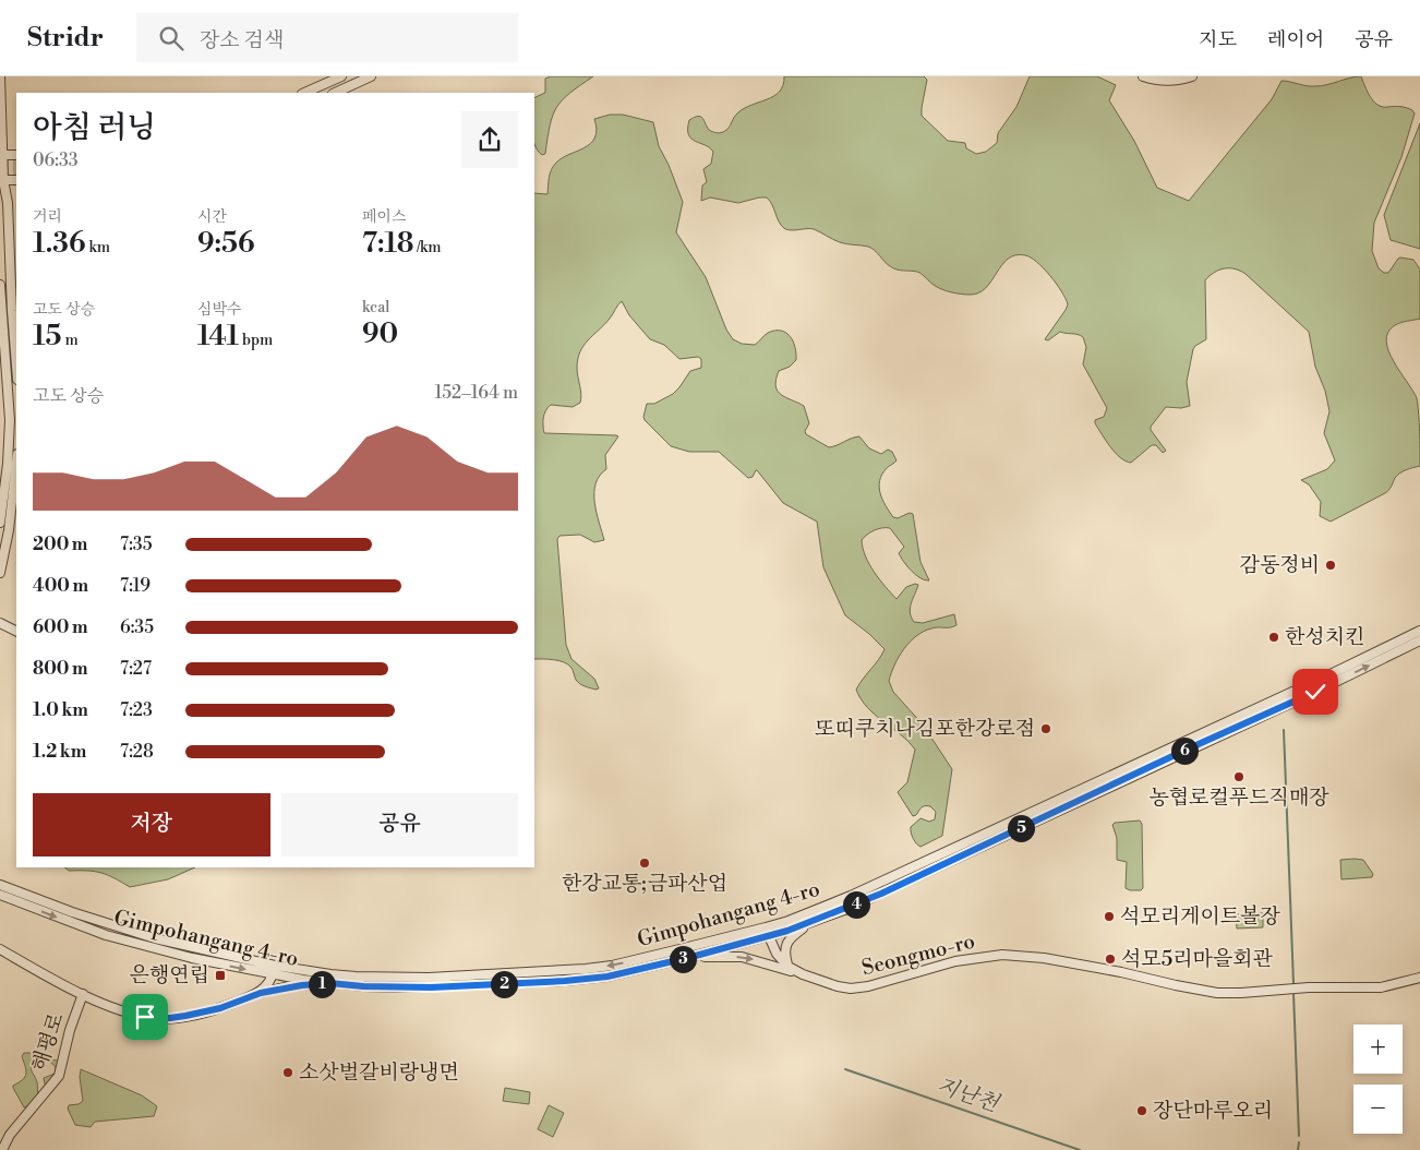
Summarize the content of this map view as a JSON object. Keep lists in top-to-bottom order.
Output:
{
  "streets": {
    "street": ["Gimpohangang 4-ro", "Seongmo-ro", "해평로"]
  },
  "crossings": [
    ["Gimpohangang 4-ro", "Seongmo-ro"]
  ],
  "water": ["지난천"],
  "places": {
    "other": [
      "감동정비",
      "한성치킨",
      "또띠쿠치나김포한강로점",
      "농협로컬푸드직매장",
      "한강교통;금파산업",
      "석모리게이트볼장",
      "석모5리마을회관",
      "소삿벌갈비랑냉면",
      "장단마루오리"
    ],
    "transit": ["은행연립"]
  },
  "page": {
    "header": "Stridr",
    "search": "장소 검색",
    "nav": ["지도", "레이어", "공유"],
    "heading": ["아침 러닝", "06:33"],
    "stats": [
      ["거리", "1.36 km"],
      ["시간", "9:56"],
      ["페이스", "7:18 /km"],
      ["고도 상승", "15 m"],
      ["심박수", "141 bpm"],
      ["kcal", "90"]
    ],
    "chart": ["고도 상승", "152–164 m"],
    "list": [
      {
        "name": "200 m",
        "note": "7:35"
      },
      {
        "name": "400 m",
        "note": "7:19"
      },
      {
        "name": "600 m",
        "note": "6:35"
      },
      {
        "name": "800 m",
        "note": "7:27"
      },
      {
        "name": "1.0 km",
        "note": "7:23"
      },
      {
        "name": "1.2 km",
        "note": "7:28"
      }
    ],
    "pins": [
      "6",
      "5",
      "4",
      "3",
      "1",
      "2"
    ],
    "buttons": ["저장", "공유"],
    "map_buttons": ["+", "−"]
  }
}
